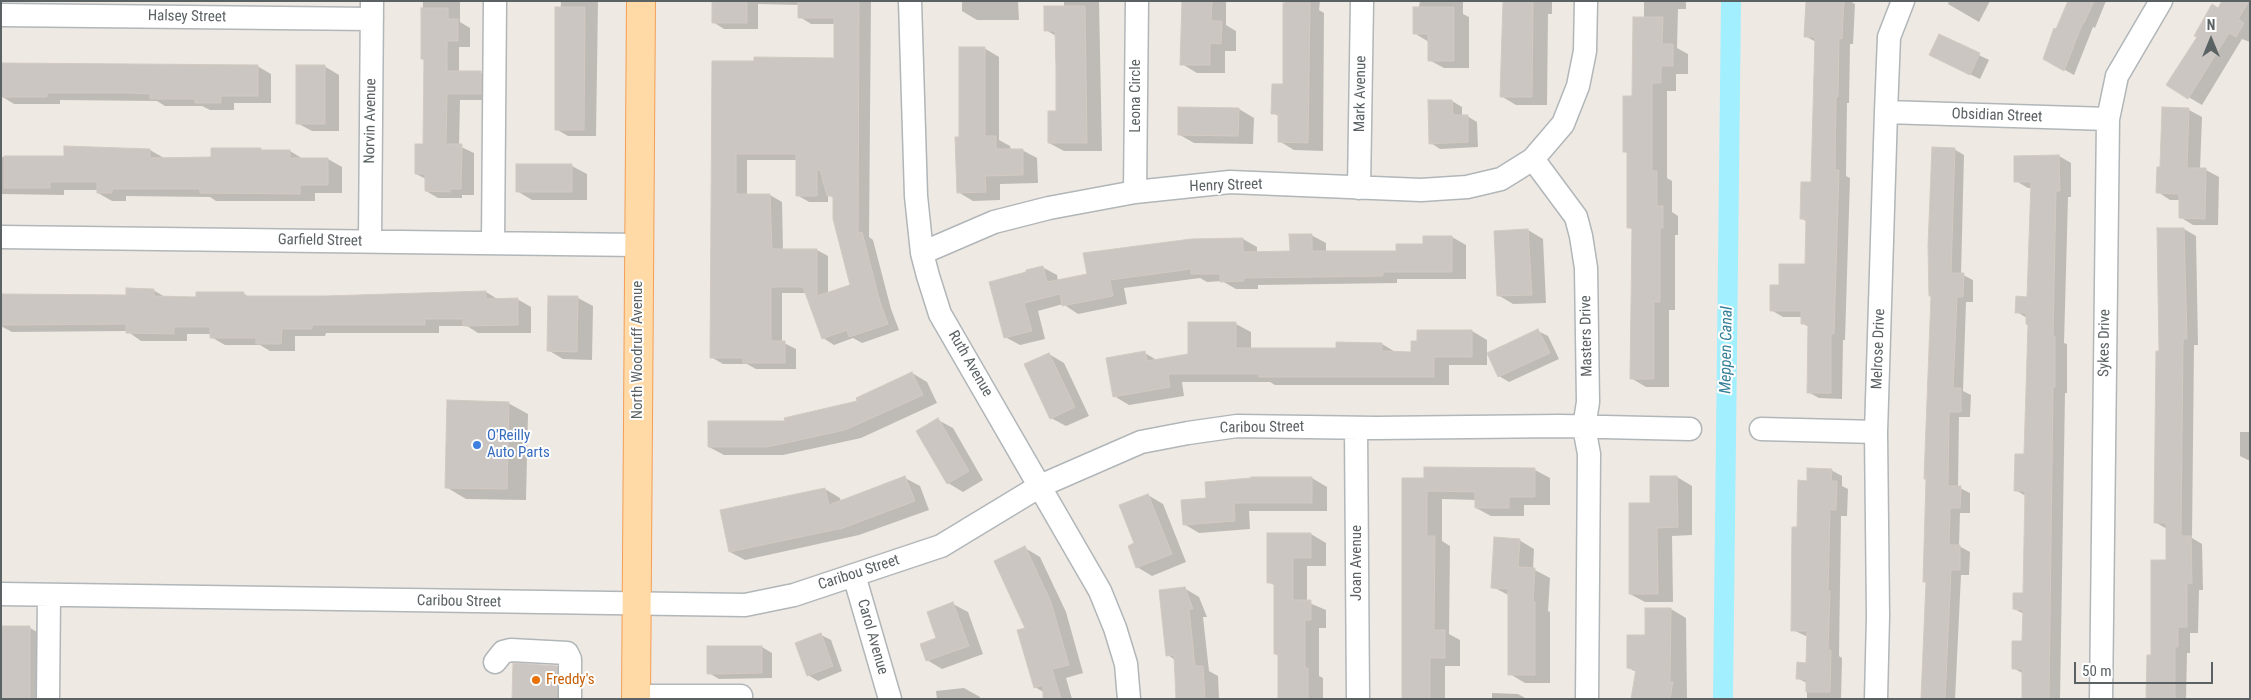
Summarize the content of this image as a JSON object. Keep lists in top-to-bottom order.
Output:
{
  "streets": {
    "main road": ["North Woodruff Avenue"],
    "street": [
      "Halsey Street",
      "Mark Avenue",
      "Leona Circle",
      "Obsidian Street",
      "Norvin Avenue",
      "Henry Street",
      "Garfield Street",
      "Masters Drive",
      "Sykes Drive",
      "Melrose Drive",
      "Ruth Avenue",
      "Caribou Street",
      "Joan Avenue",
      "Carol Avenue"
    ]
  },
  "crossings": [
    ["Halsey Street", "Norvin Avenue"],
    ["Mark Avenue", "Henry Street"],
    ["Leona Circle", "Henry Street"],
    ["Obsidian Street", "Sykes Drive"],
    ["Obsidian Street", "Melrose Drive"],
    ["Norvin Avenue", "Garfield Street"],
    ["Henry Street", "Masters Drive"],
    ["Henry Street", "Ruth Avenue"],
    ["Garfield Street", "North Woodruff Avenue"],
    ["Masters Drive", "Caribou Street"],
    ["North Woodruff Avenue", "Caribou Street"],
    ["Ruth Avenue", "Caribou Street"],
    ["Caribou Street", "Joan Avenue"],
    ["Caribou Street", "Carol Avenue"]
  ],
  "water": ["Meppen Canal"],
  "places": ["O'Reilly Auto Parts", "Freddy's"],
  "scale_bar": "50 m",
  "north": "top"
}
